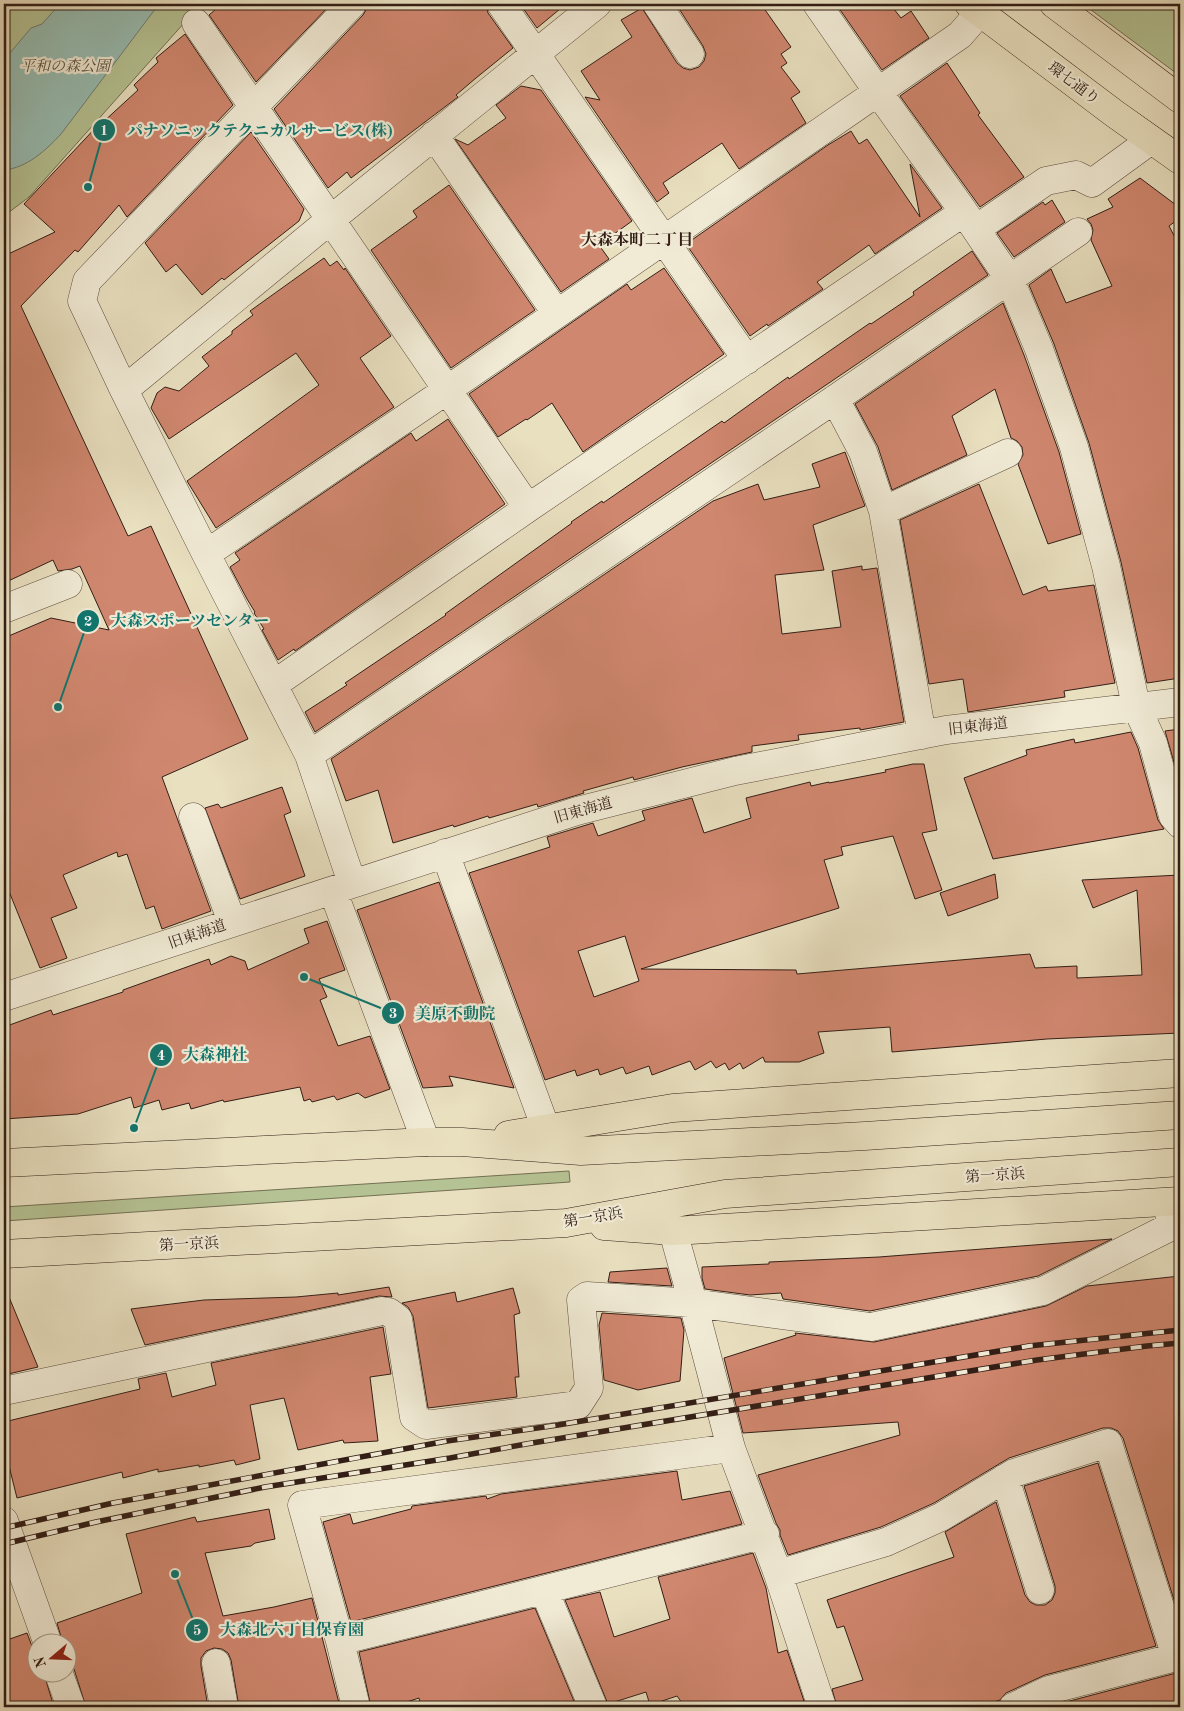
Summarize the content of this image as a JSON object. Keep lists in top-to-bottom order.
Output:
{
  "streets": {
    "main road": ["環七通り", "第一京浜"],
    "street": ["旧東海道"]
  },
  "districts": ["大森本町二丁目"],
  "parks": ["平和の森公園"],
  "places": [
    "パナソニックテクニカルサービス(株)",
    "大森スポーツセンター",
    "美原不動院",
    "大森神社",
    "大森北六丁目保育園"
  ],
  "north": "left"
}
